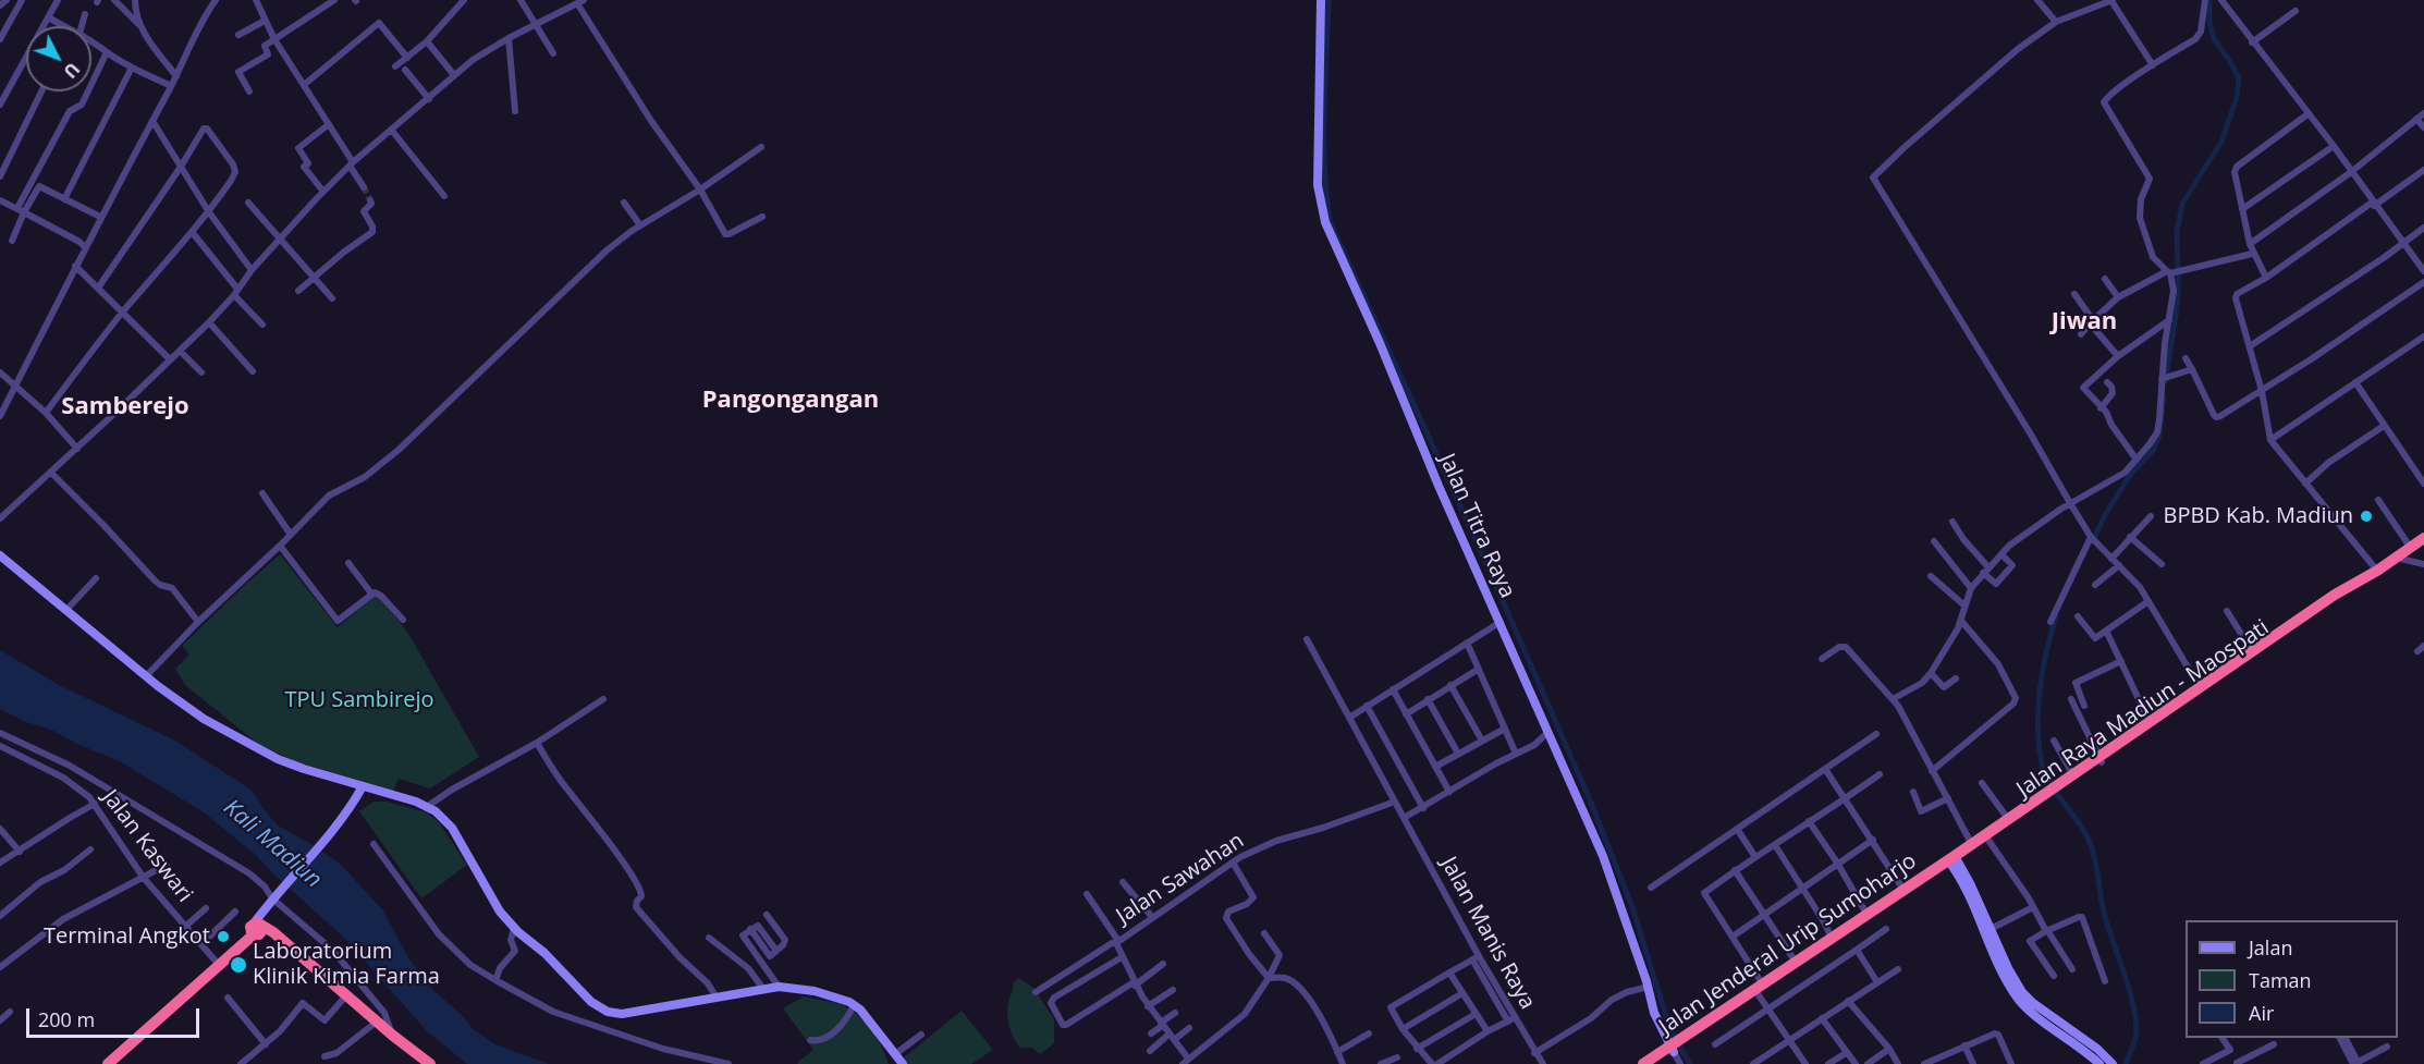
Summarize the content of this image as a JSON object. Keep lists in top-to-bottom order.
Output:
{
  "streets": {
    "highway": ["Jalan Raya Madiun - Maospati", "Jalan Jenderal Urip Sumoharjo"],
    "main road": ["Jalan Titra Raya"],
    "street": ["Jalan Kaswari", "Jalan Sawahan", "Jalan Manis Raya"]
  },
  "crossings": [
    ["Jalan Titra Raya", "Jalan Jenderal Urip Sumoharjo"],
    ["Jalan Raya Madiun - Maospati", "Jalan Jenderal Urip Sumoharjo"],
    ["Jalan Sawahan", "Jalan Manis Raya"]
  ],
  "districts": ["Jiwan", "Pangongangan", "Samberejo"],
  "water": ["Kali Madiun"],
  "parks": ["TPU Sambirejo"],
  "places": ["BPBD Kab. Madiun", "Terminal Angkot", "Laboratorium Klinik Kimia Farma"],
  "legend": ["Jalan", "Taman", "Air"],
  "scale_bar": "200 m",
  "north": "bottom right"
}
